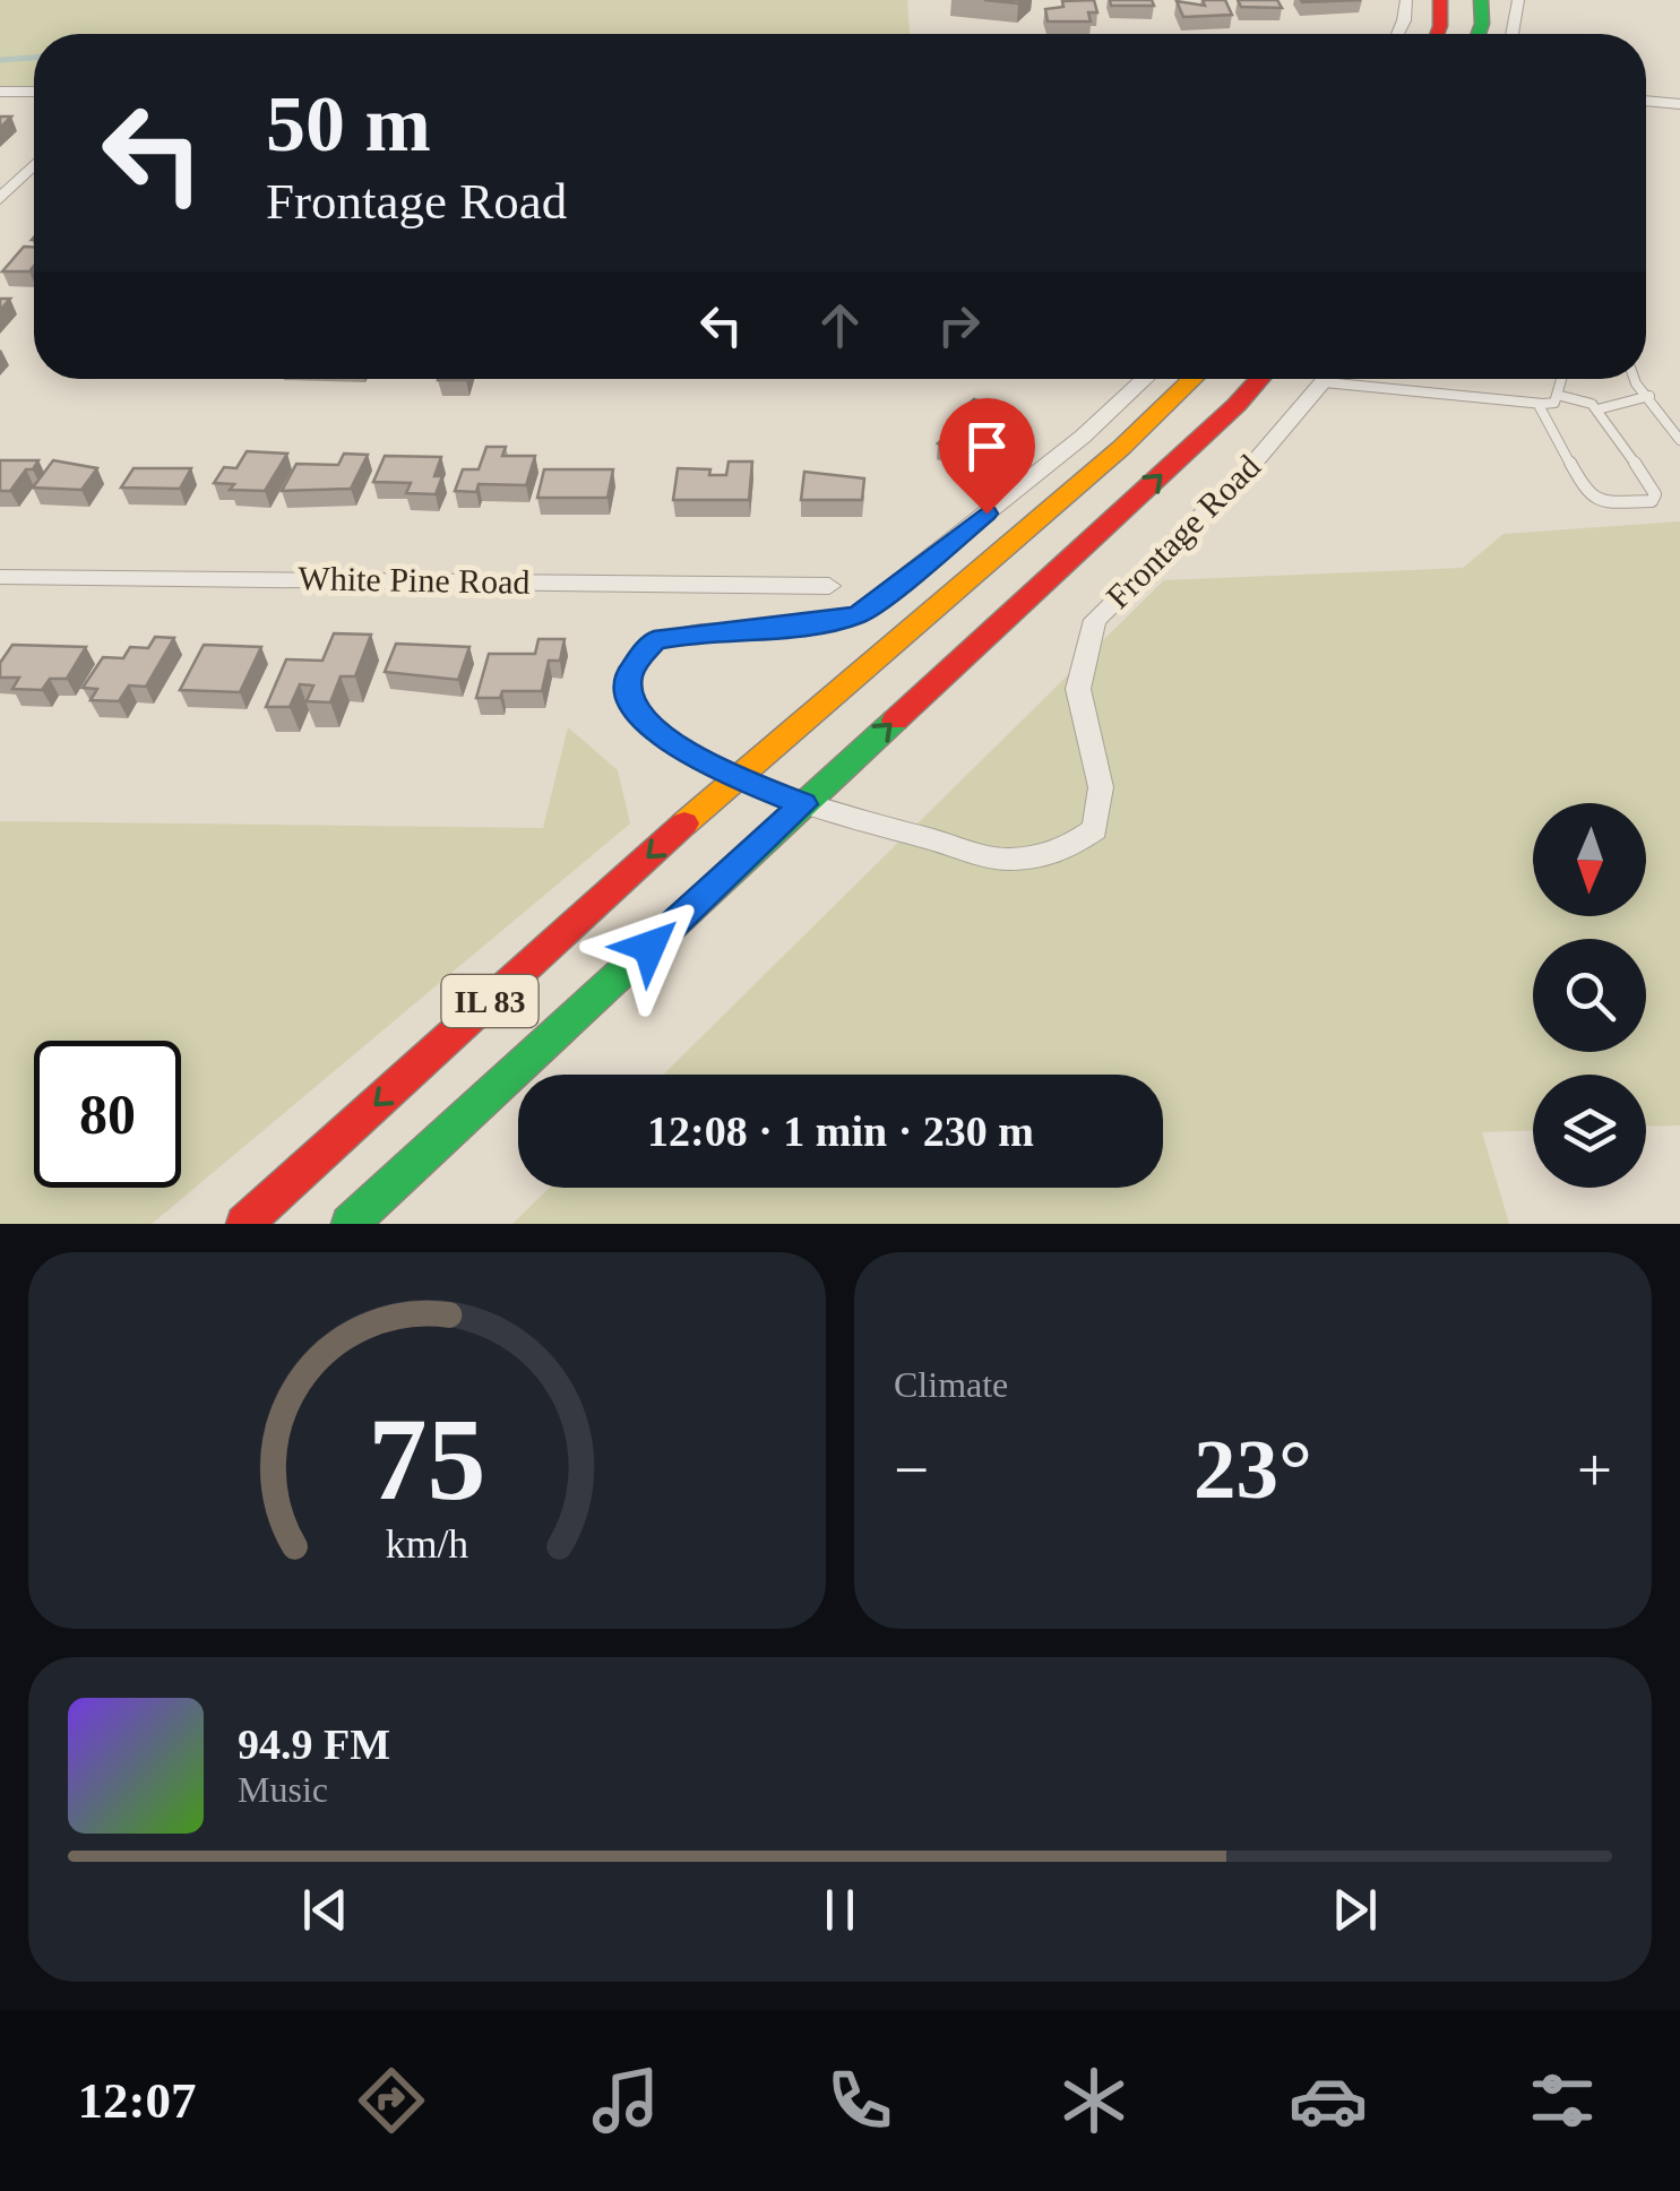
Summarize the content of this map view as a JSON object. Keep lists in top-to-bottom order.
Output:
{
  "streets": {
    "highway": ["IL 83"],
    "street": ["Frontage Road", "White Pine Road"]
  },
  "crossings": [
    ["Frontage Road", "IL 83"]
  ],
  "north": "bottom",
  "page": {
    "turn": ["50 m", "Frontage Road"],
    "limit": "80",
    "trip": "12:08 · 1 min · 230 m",
    "tile": "Climate",
    "heat": ["−", "23°", "+"],
    "song": ["94.9 FM", "Music"],
    "tabs": "12:07",
    "gauge": ["75", "km/h"]
  }
}
